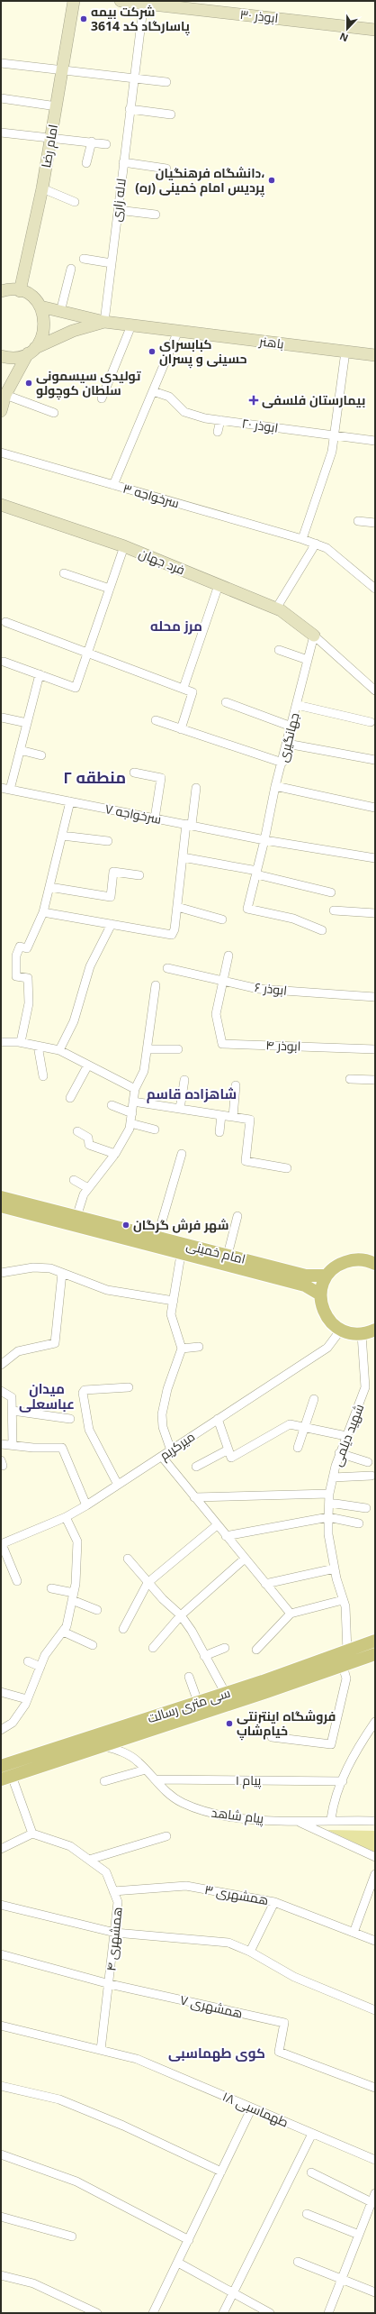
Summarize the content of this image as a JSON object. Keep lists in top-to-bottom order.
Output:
{
  "streets": {
    "main road": [
      "ابوذر ۳۰",
      "امام رضا",
      "باهنر",
      "فرد جهان",
      "امام خمینی",
      "سی متری رسالت"
    ],
    "street": [
      "لاله زاری",
      "ابوذر ۲۰",
      "سرخواجه ۳",
      "جهانگیری",
      "سرخواجه ۷",
      "ابوذر ۶",
      "ابوذر ۴",
      "شهید دیلمی",
      "میرکریم",
      "۱ پیام",
      "پیام شاهد",
      "۳ همشهری",
      "همشهری ۴",
      "۷ همشهری",
      "۱۸ طهماسبی"
    ]
  },
  "crossings": [
    ["ابوذر ۳۰", "لاله زاری"],
    ["لاله زاری", "باهنر"],
    ["فرد جهان", "جهانگیری"],
    ["جهانگیری", "سرخواجه ۷"],
    ["ابوذر ۶", "ابوذر ۴"],
    ["شهید دیلمی", "سی متری رسالت"],
    ["سی متری رسالت", "پیام شاهد"],
    ["۱ پیام", "پیام شاهد"],
    ["۳ همشهری", "همشهری ۴"],
    ["همشهری ۴", "۷ همشهری"],
    ["همشهری ۴", "۱۸ طهماسبی"]
  ],
  "districts": [
    "مرز محله",
    "منطقه ۲",
    "شاهزاده قاسم",
    "میدان عباسعلی",
    "کوی طهماسبی"
  ],
  "places": {
    "other": [
      "شرکت بیمه پاسارگاد کد 3614",
      "دانشگاه فرهنگیان، پردیس امام خمینی (ره)",
      "کبابسرای حسینی و پسران",
      "تولیدی سیسمونی سلطان کوچولو",
      "شهر فرش گرگان",
      "فروشگاه اینترنتی خیام‌شاپ"
    ],
    "health": ["بیمارستان فلسفی"]
  },
  "north": "bottom"
}
